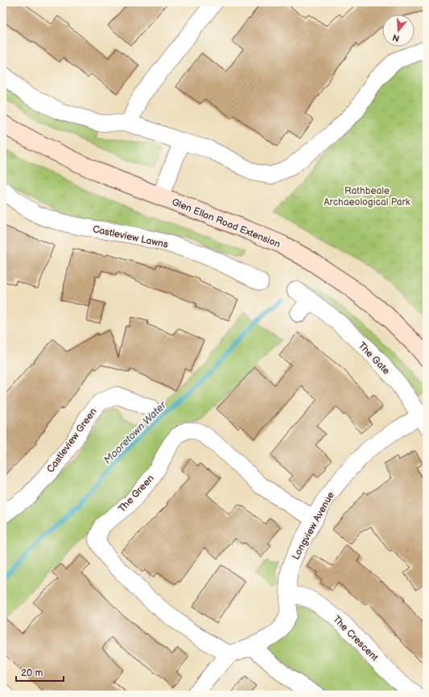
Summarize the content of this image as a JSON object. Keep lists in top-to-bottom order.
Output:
{
  "streets": {
    "street": [
      "Glen Ellan Road Extension",
      "Castleview Lawns",
      "The Gate",
      "Castleview Green",
      "The Green",
      "Longview Avenue",
      "The Crescent"
    ]
  },
  "crossings": [
    ["The Gate", "Longview Avenue"],
    ["The Green", "Longview Avenue"],
    ["Longview Avenue", "The Crescent"]
  ],
  "water": ["Mooretown Water"],
  "parks": ["Rathbeale Archaeological Park"],
  "scale_bar": "20 m",
  "north": "bottom"
}
